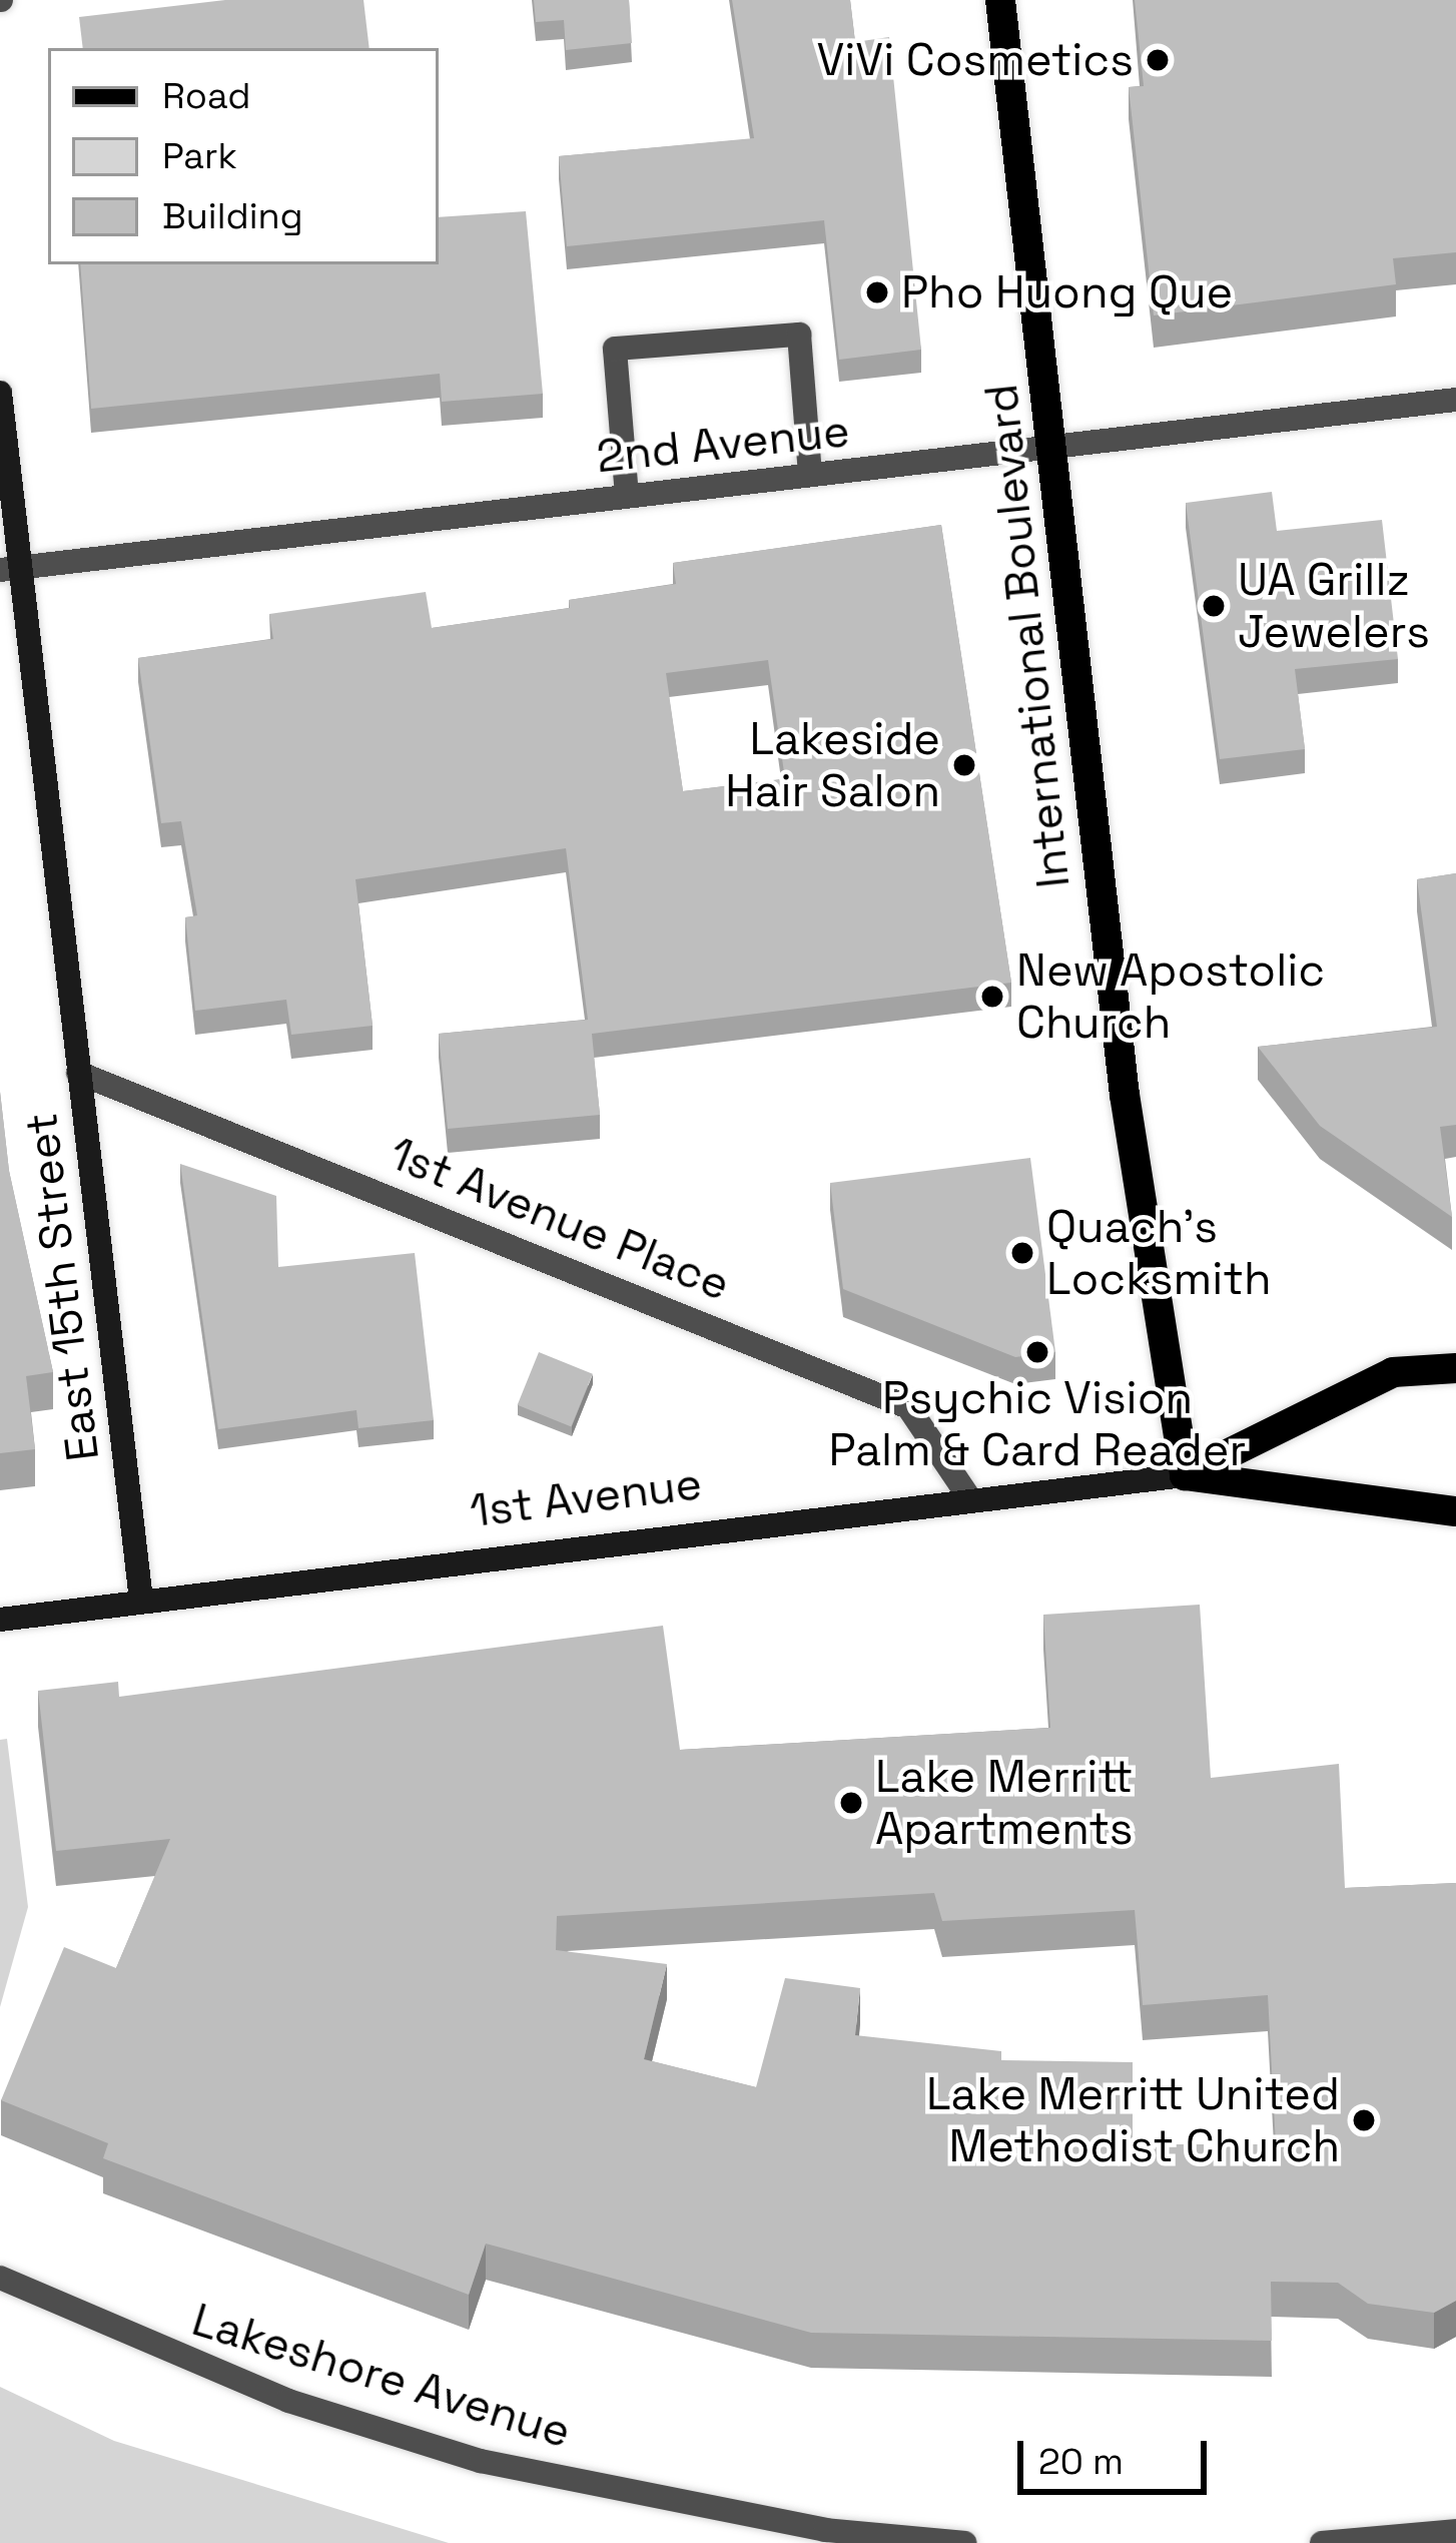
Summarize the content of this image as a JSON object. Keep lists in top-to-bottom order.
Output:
{
  "streets": {
    "main road": ["International Boulevard", "East 15th Street", "1st Avenue"],
    "street": ["2nd Avenue", "1st Avenue Place", "Lakeshore Avenue"]
  },
  "crossings": [
    ["2nd Avenue", "International Boulevard"],
    ["2nd Avenue", "East 15th Street"],
    ["International Boulevard", "1st Avenue"],
    ["1st Avenue Place", "East 15th Street"],
    ["1st Avenue Place", "1st Avenue"],
    ["East 15th Street", "1st Avenue"]
  ],
  "places": [
    "ViVi Cosmetics",
    "Pho Huong Que",
    "UA Grillz Jewelers",
    "Lakeside Hair Salon",
    "New Apostolic Church",
    "Quach's Locksmith",
    "Psychic Vision Palm & Card Reader",
    "Lake Merritt Apartments",
    "Lake Merritt United Methodist Church"
  ],
  "legend": ["Road", "Park", "Building"],
  "scale_bar": "20 m"
}
